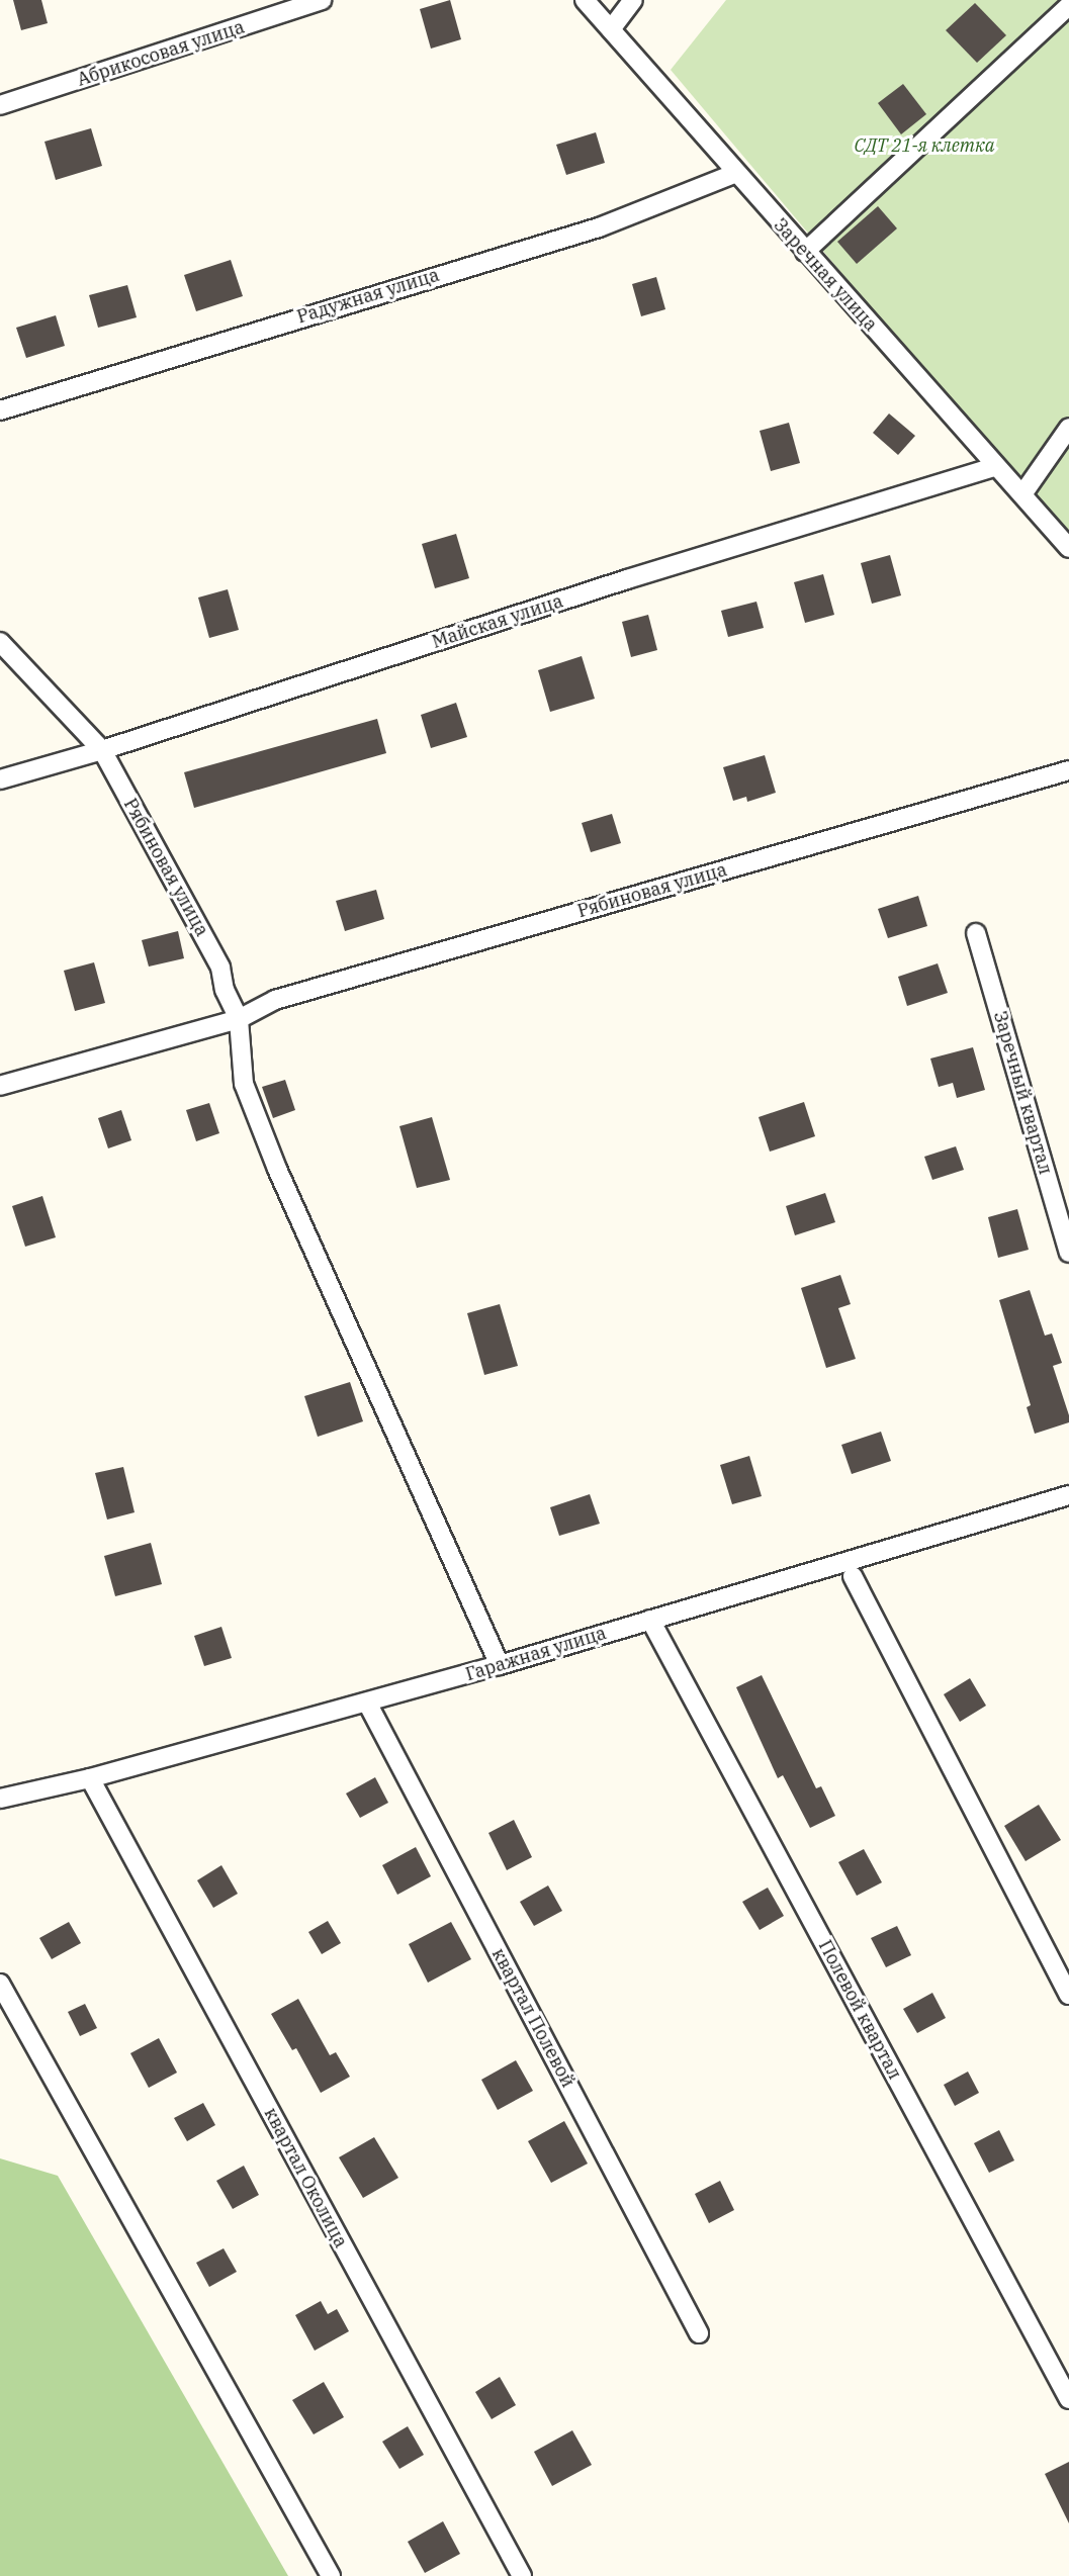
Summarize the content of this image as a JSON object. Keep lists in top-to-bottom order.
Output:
{
  "streets": {
    "street": [
      "Абрикосовая улица",
      "Заречная улица",
      "Радужная улица",
      "Майская улица",
      "Рябиновая улица",
      "Заречный квартал",
      "Гаражная улица",
      "Полевой квартал",
      "квартал Полевой",
      "квартал Околица"
    ]
  },
  "crossings": [
    ["Заречная улица", "Радужная улица"],
    ["Заречная улица", "Майская улица"],
    ["Майская улица", "Рябиновая улица"],
    ["Гаражная улица", "Полевой квартал"],
    ["Гаражная улица", "квартал Полевой"],
    ["Гаражная улица", "квартал Околица"]
  ],
  "parks": ["СДТ 21-я клетка"]
}
